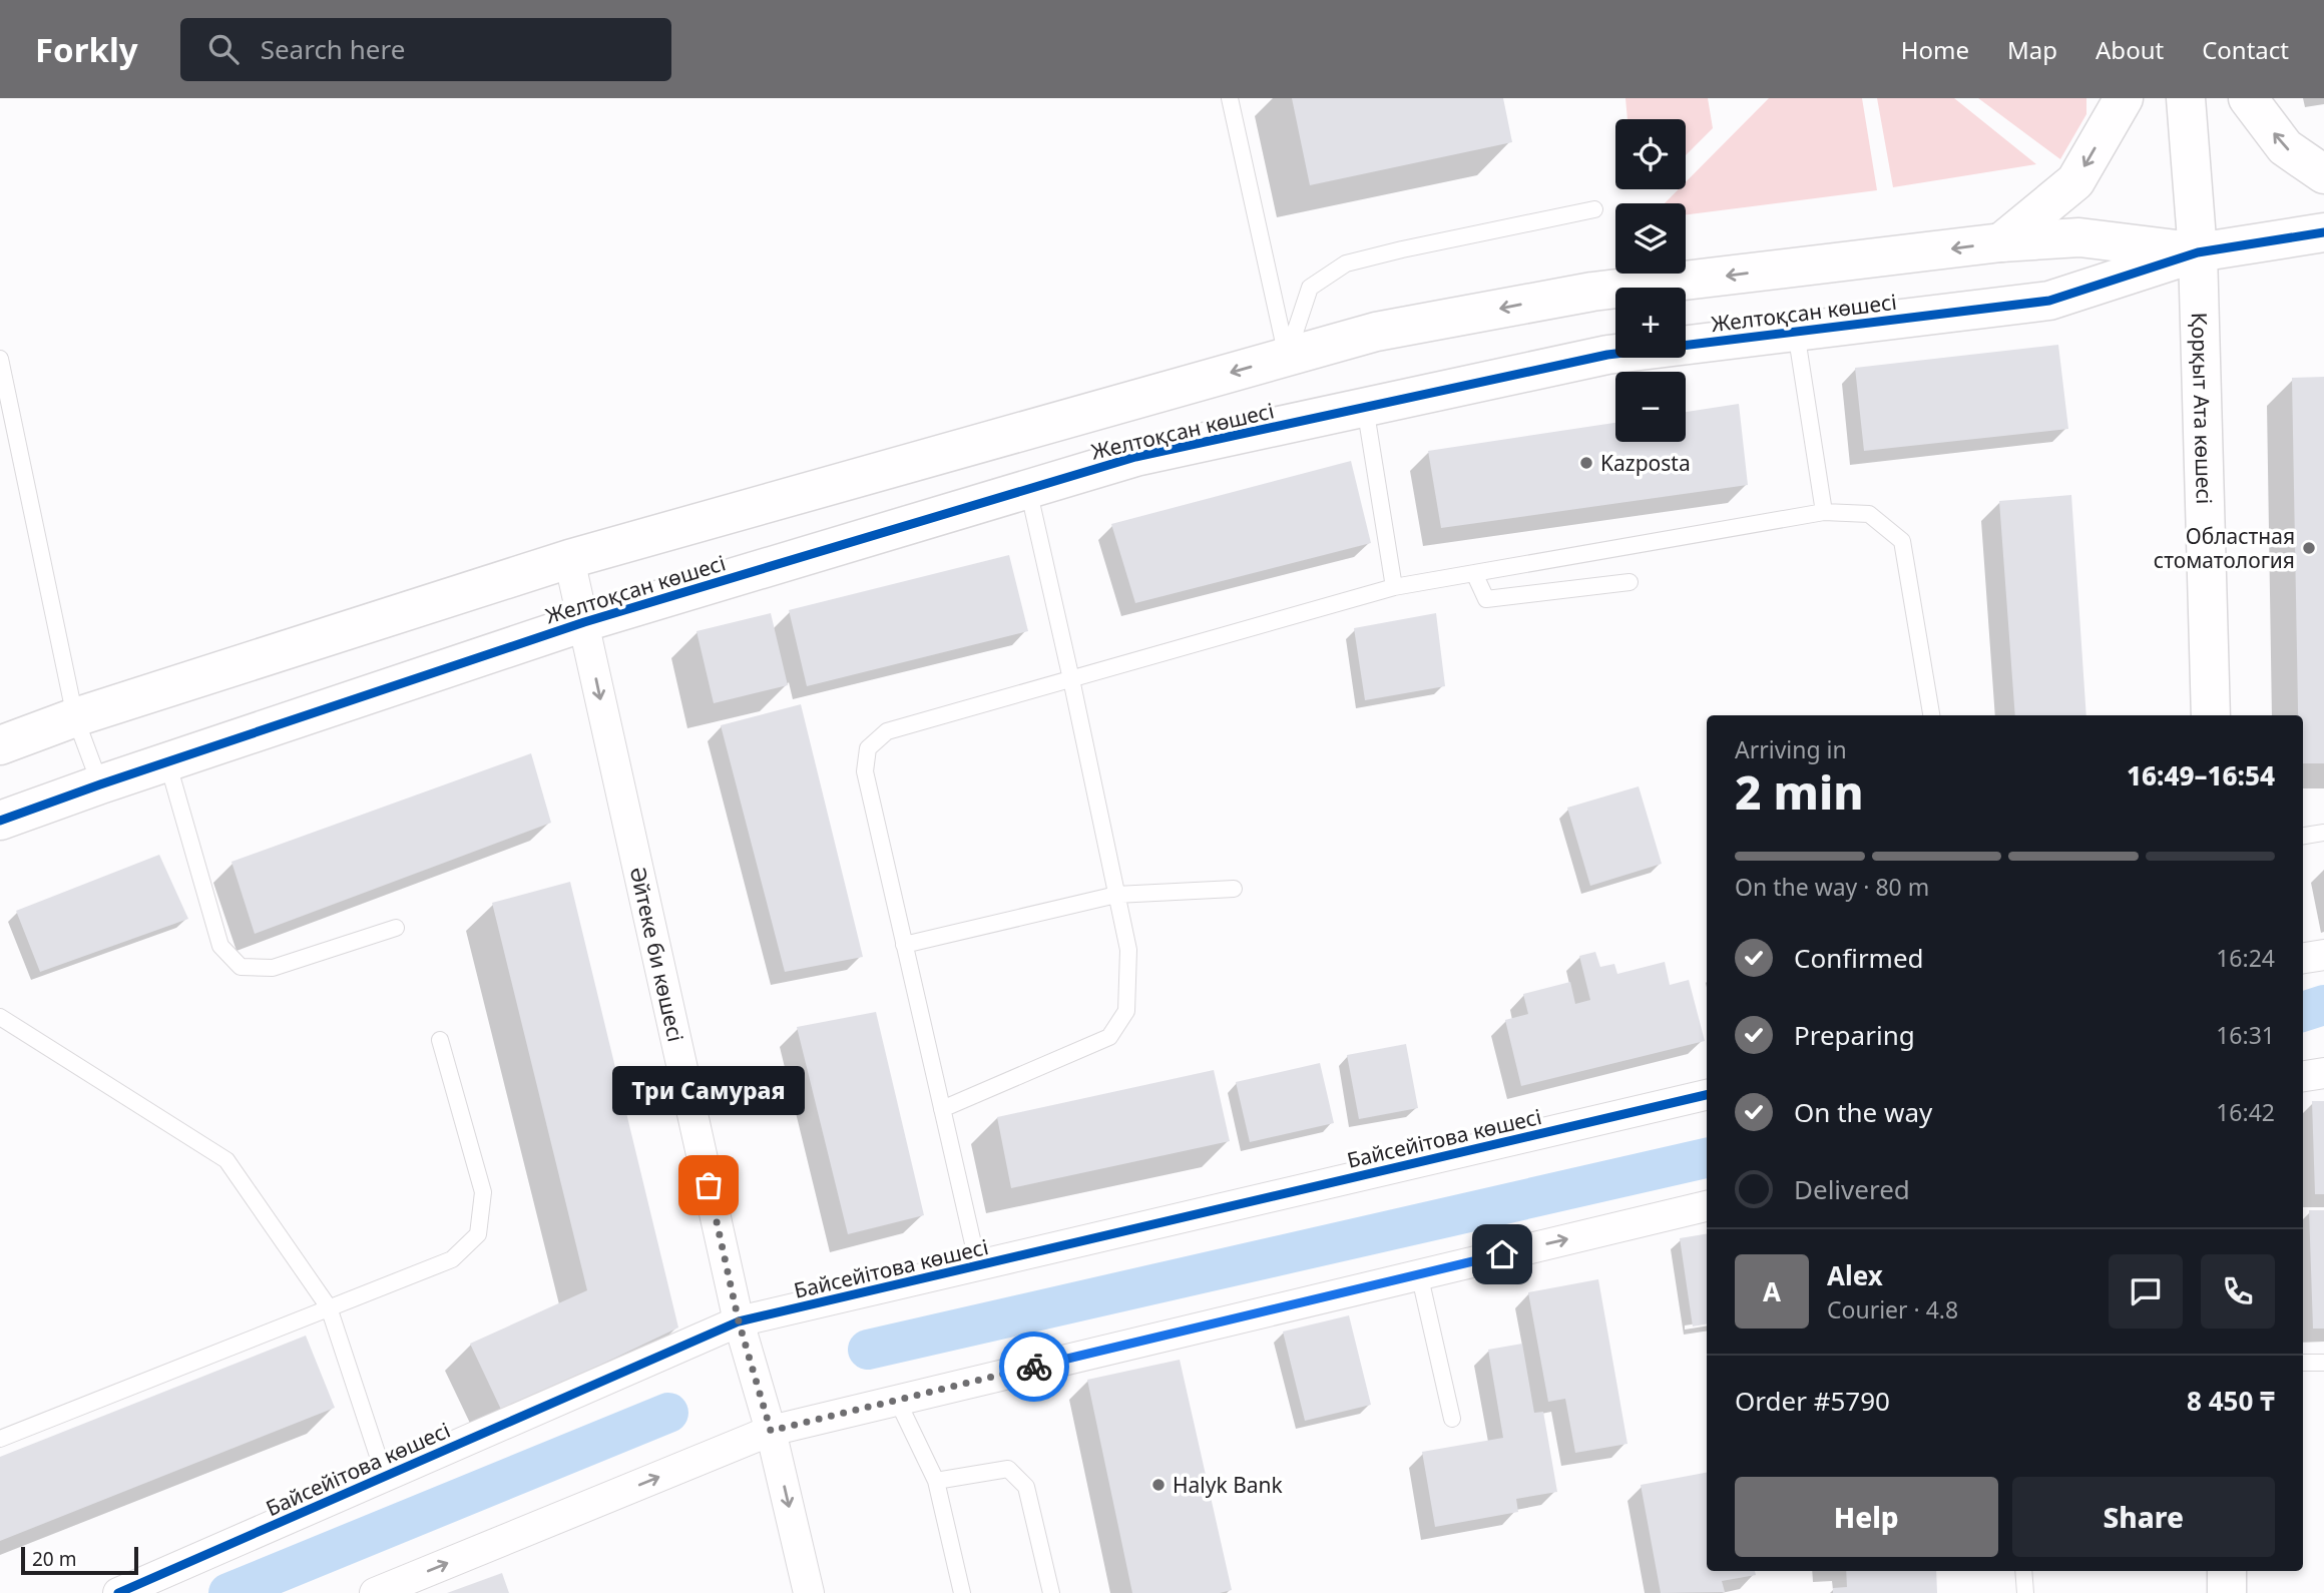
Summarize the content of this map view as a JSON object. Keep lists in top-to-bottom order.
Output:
{
  "streets": {
    "street": [
      "Желтоқсан көшесі",
      "Қорқыт Ата көшесі",
      "Әйтеке би көшесі",
      "Байсейітова көшесі"
    ]
  },
  "crossings": [
    ["Желтоқсан көшесі", "Қорқыт Ата көшесі"],
    ["Желтоқсан көшесі", "Әйтеке би көшесі"],
    ["Әйтеке би көшесі", "Байсейітова көшесі"]
  ],
  "one_way": ["Әйтеке би көшесі"],
  "places": [
    "Kazposta",
    "Областная стоматология",
    "Три Самурая",
    "Halyk Bank"
  ],
  "scale_bar": "20 m",
  "page": {
    "header": "Forkly",
    "search": "Search here",
    "nav": [
      "Home",
      "Map",
      "About",
      "Contact"
    ],
    "map_buttons": ["+", "−"],
    "heading": ["2 min", "Arriving in", "16:49–16:54"],
    "panel": [
      "Alex",
      "Courier · 4.8",
      "Order #5790",
      "8 450 ₸"
    ],
    "bar": "On the way · 80 m",
    "list": [
      ["Confirmed", "16:24"],
      ["Preparing", "16:31"],
      ["On the way", "16:42"],
      "Delivered"
    ],
    "bubble": "Три Самурая",
    "round": "A",
    "buttons": ["Help", "Share"],
    "scale": "20 m"
  }
}
